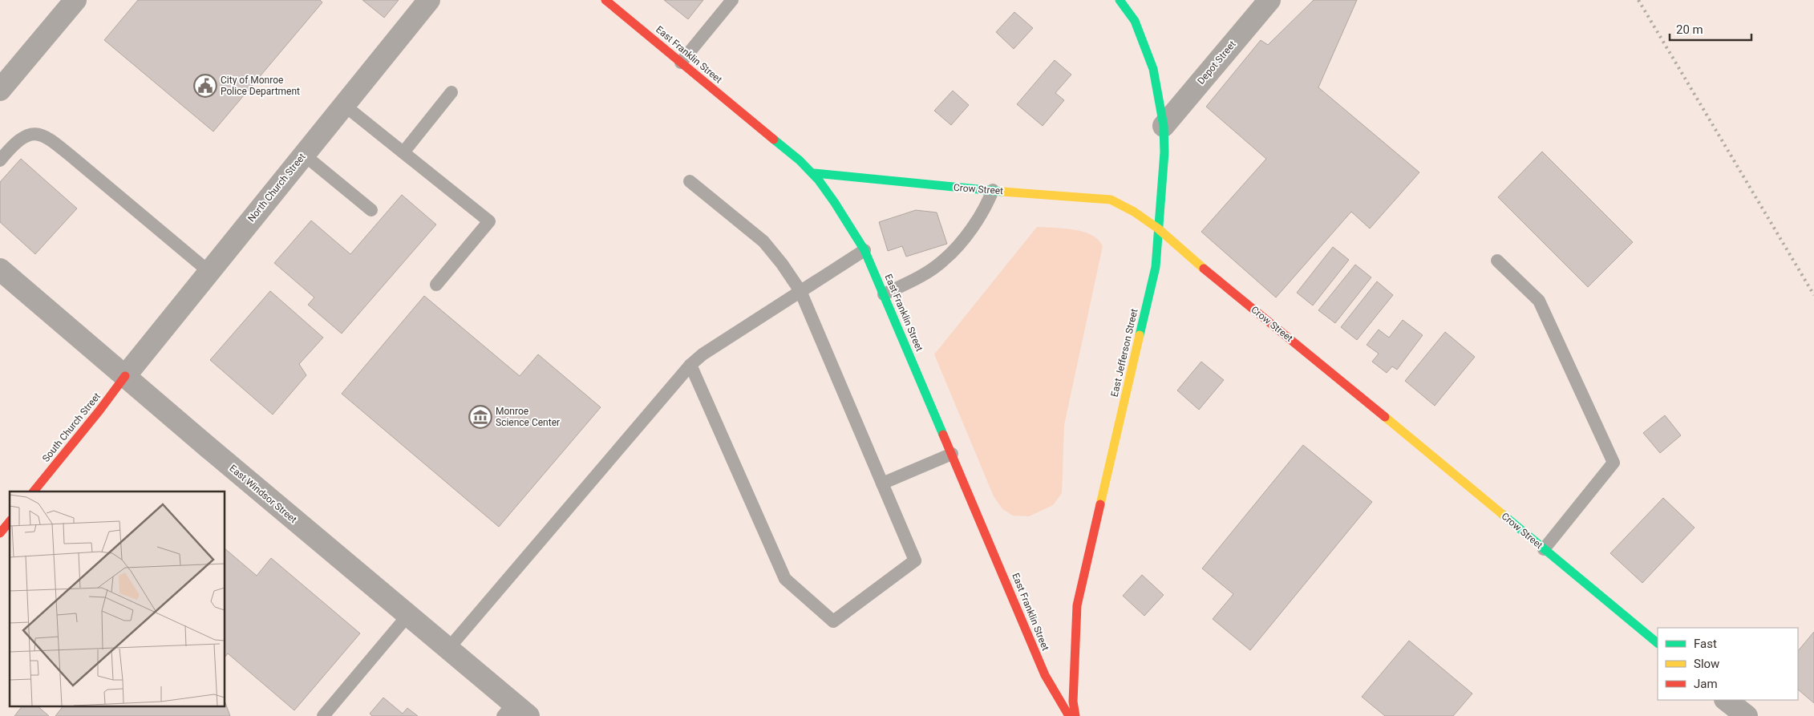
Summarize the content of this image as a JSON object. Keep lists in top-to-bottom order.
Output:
{
  "streets": {
    "main road": [
      "East Franklin Street",
      "Crow Street",
      "East Jefferson Street",
      "South Church Street"
    ],
    "street": ["Depot Street", "North Church Street", "East Windsor Street"]
  },
  "crossings": [
    ["East Franklin Street", "Crow Street"],
    ["Depot Street", "East Jefferson Street"],
    ["North Church Street", "South Church Street"],
    ["North Church Street", "East Windsor Street"],
    ["Crow Street", "East Jefferson Street"],
    ["South Church Street", "East Windsor Street"]
  ],
  "places": {
    "public building": ["City of Monroe Police Department"],
    "museum": ["Monroe Science Center"]
  },
  "legend": ["Fast", "Slow", "Jam"],
  "scale_bar": "20 m"
}
